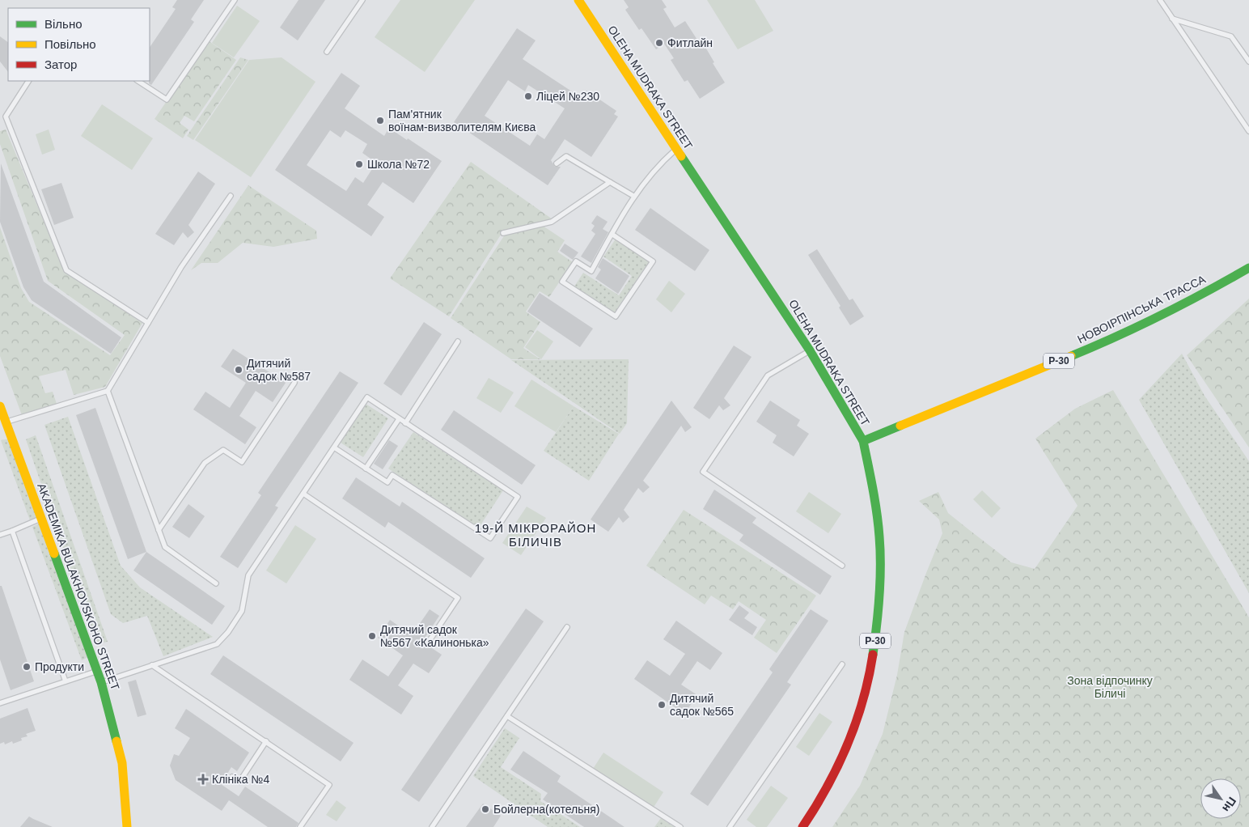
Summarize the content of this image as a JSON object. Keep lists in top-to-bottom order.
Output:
{
  "streets": {
    "street": [
      "OLEHA MUDRAKA STREET",
      "НОВОІРПІНСЬКА ТРАССА",
      "Р-30",
      "AKADEMIKA BULAKHOVSKOHO STREET"
    ]
  },
  "crossings": [
    ["OLEHA MUDRAKA STREET", "НОВОІРПІНСЬКА ТРАССА"]
  ],
  "districts": ["19-Й МІКРОРАЙОН БІЛИЧІВ"],
  "parks": ["Зона відпочинку Біличі"],
  "places": {
    "other": [
      "Фитлайн",
      "Ліцей №230",
      "Пам'ятник воїнам-визволителям Києва",
      "Школа №72",
      "Дитячий садок №587",
      "Дитячий садок №567 «Калинонька»",
      "Продукти",
      "Дитячий садок №565",
      "Бойлерна(котельня)"
    ],
    "health": ["Клініка №4"]
  },
  "legend": ["Вільно", "Повільно", "Затор"],
  "north": "bottom right"
}
